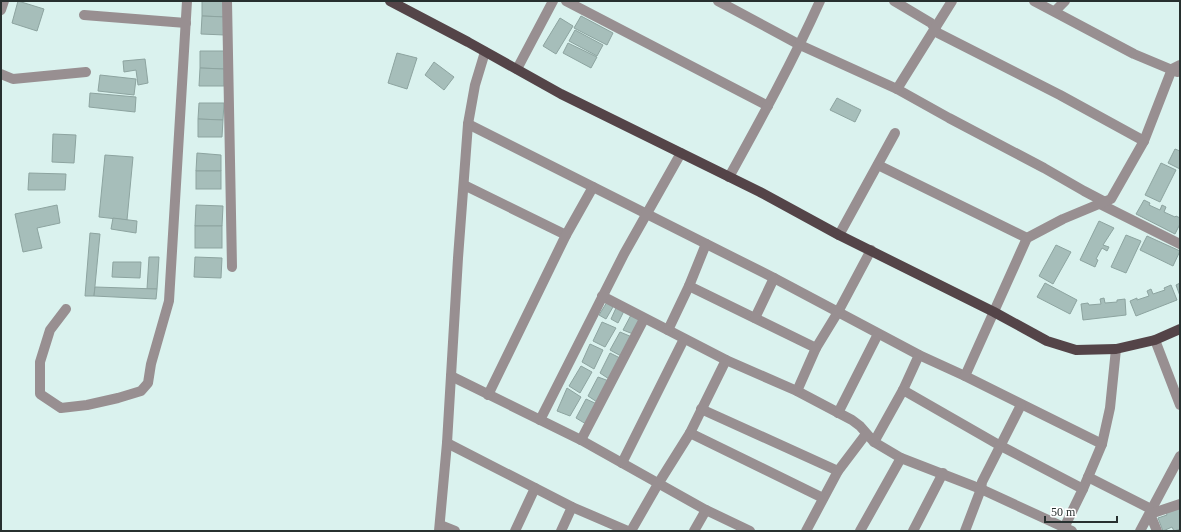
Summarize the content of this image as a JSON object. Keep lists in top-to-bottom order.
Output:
{
  "scale_bar": "50 m"
}
